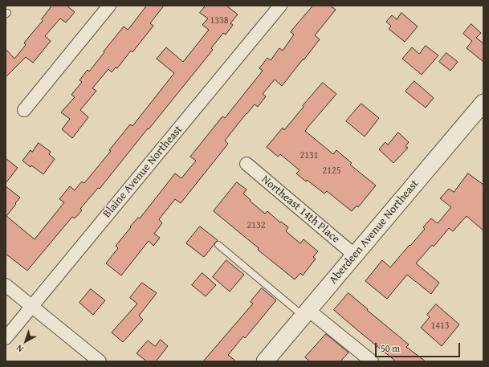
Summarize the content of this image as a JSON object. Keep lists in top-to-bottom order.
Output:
{
  "streets": {
    "street": ["Blaine Avenue Northeast", "Northeast 14th Place", "Aberdeen Avenue Northeast"]
  },
  "crossings": [
    ["Northeast 14th Place", "Aberdeen Avenue Northeast"]
  ],
  "house_numbers": [
    "1338",
    "2131",
    "2125",
    "2132",
    "1413"
  ],
  "scale_bar": "50 m",
  "north": "bottom left"
}
